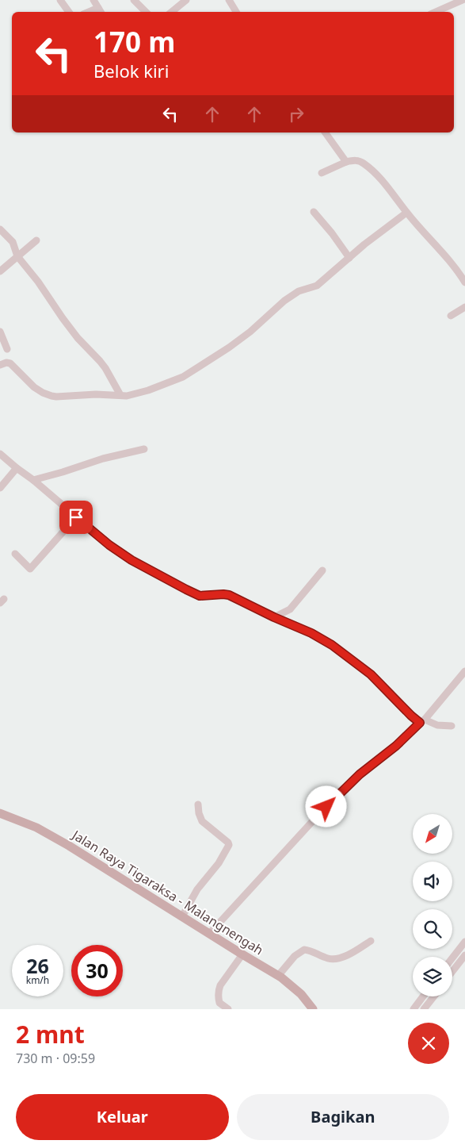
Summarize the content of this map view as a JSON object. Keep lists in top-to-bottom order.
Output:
{
  "streets": {
    "main road": ["Jalan Raya Tigaraksa - Malangnengah"]
  },
  "north": "bottom left",
  "page": {
    "turn": ["170 m", "Belok kiri"],
    "speed": "26 km/h",
    "limit": "30",
    "heading": ["2 mnt", "730 m · 09:59"],
    "buttons": ["Keluar", "Bagikan"]
  }
}
